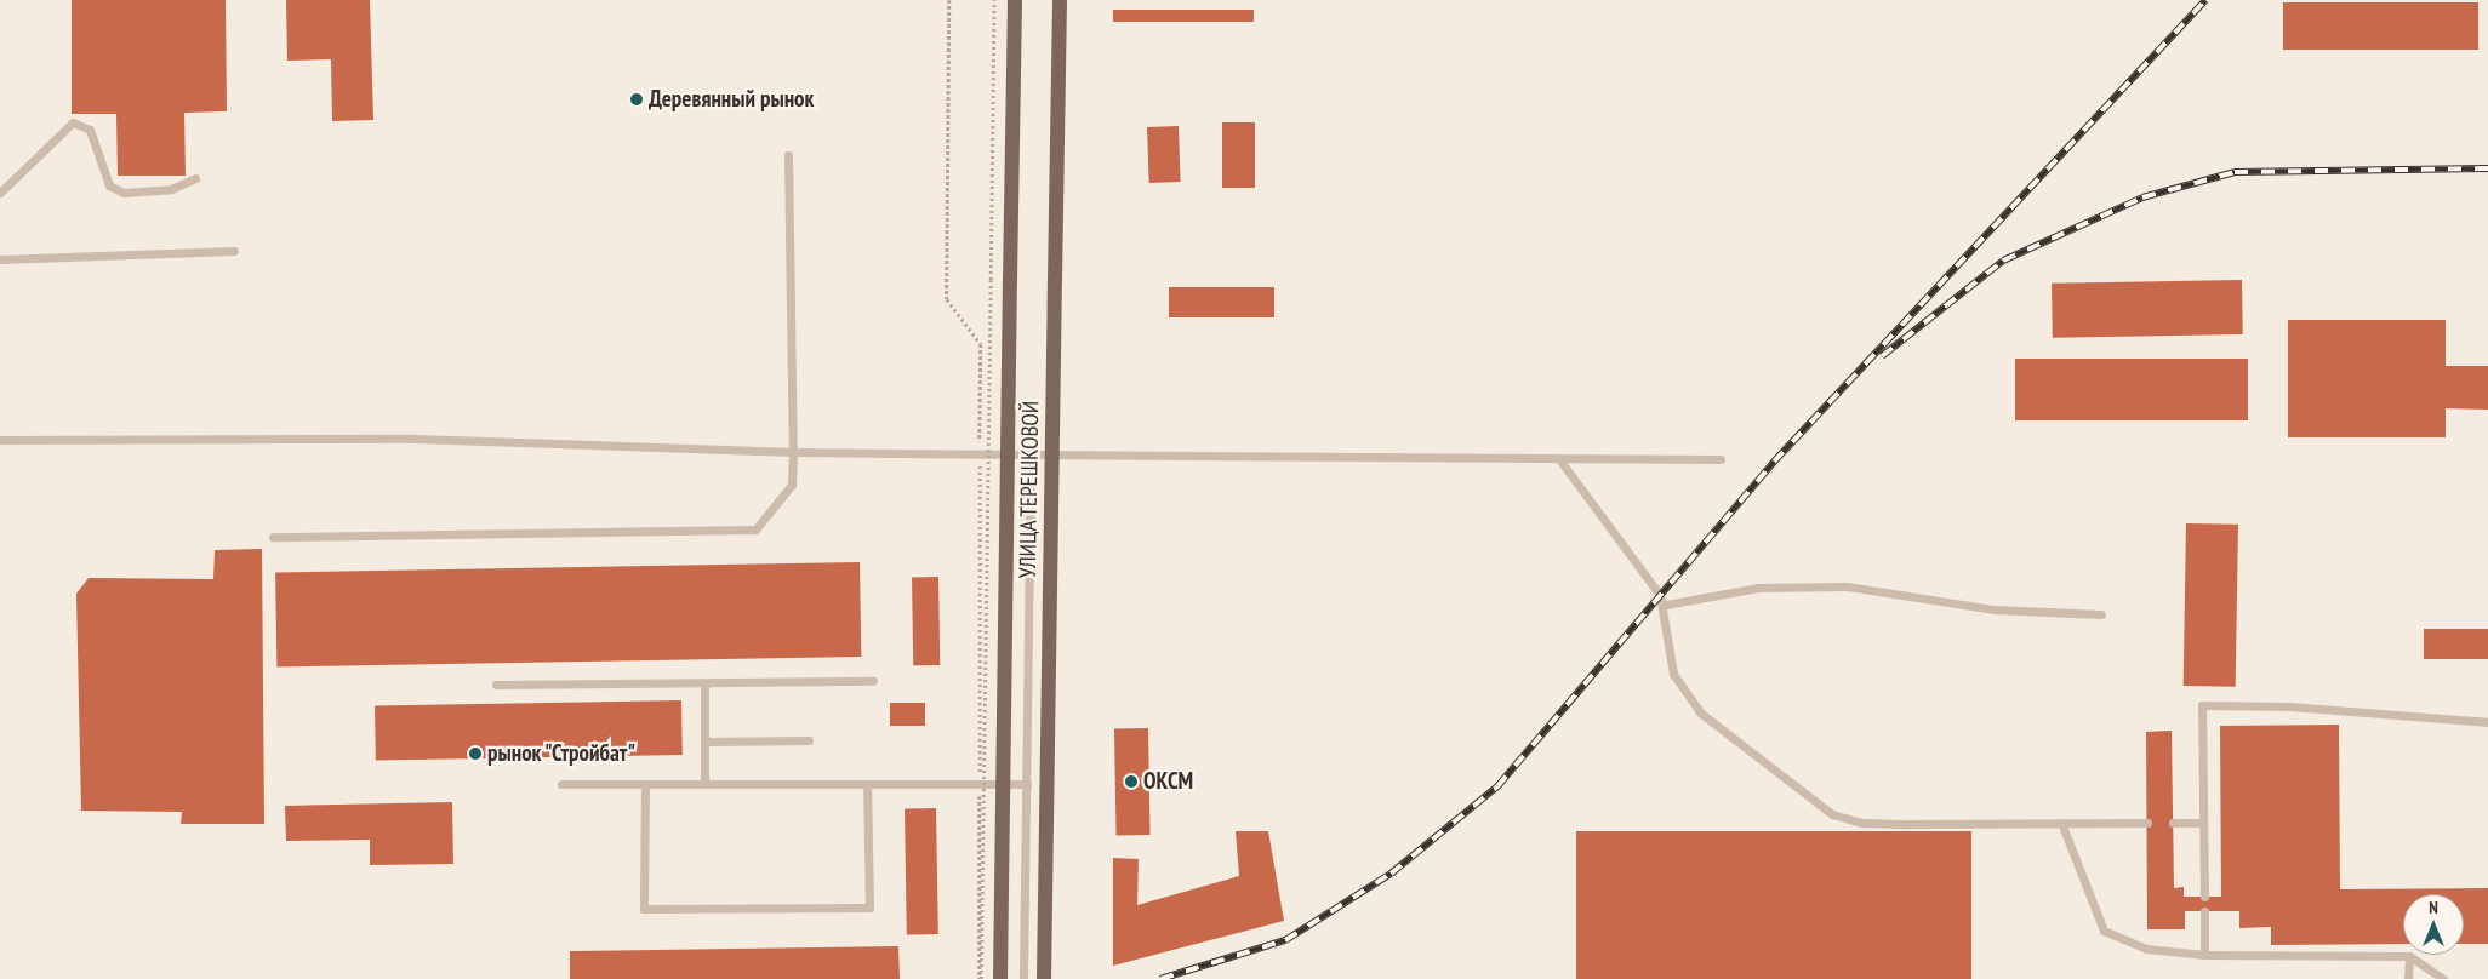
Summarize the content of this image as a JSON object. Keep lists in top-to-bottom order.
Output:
{
  "streets": {
    "main road": ["УЛИЦА ТЕРЕШКОВОЙ"]
  },
  "places": ["Деревянный рынок", "рынок \"Стройбат\"", "ОКСМ"],
  "north": "top"
}
